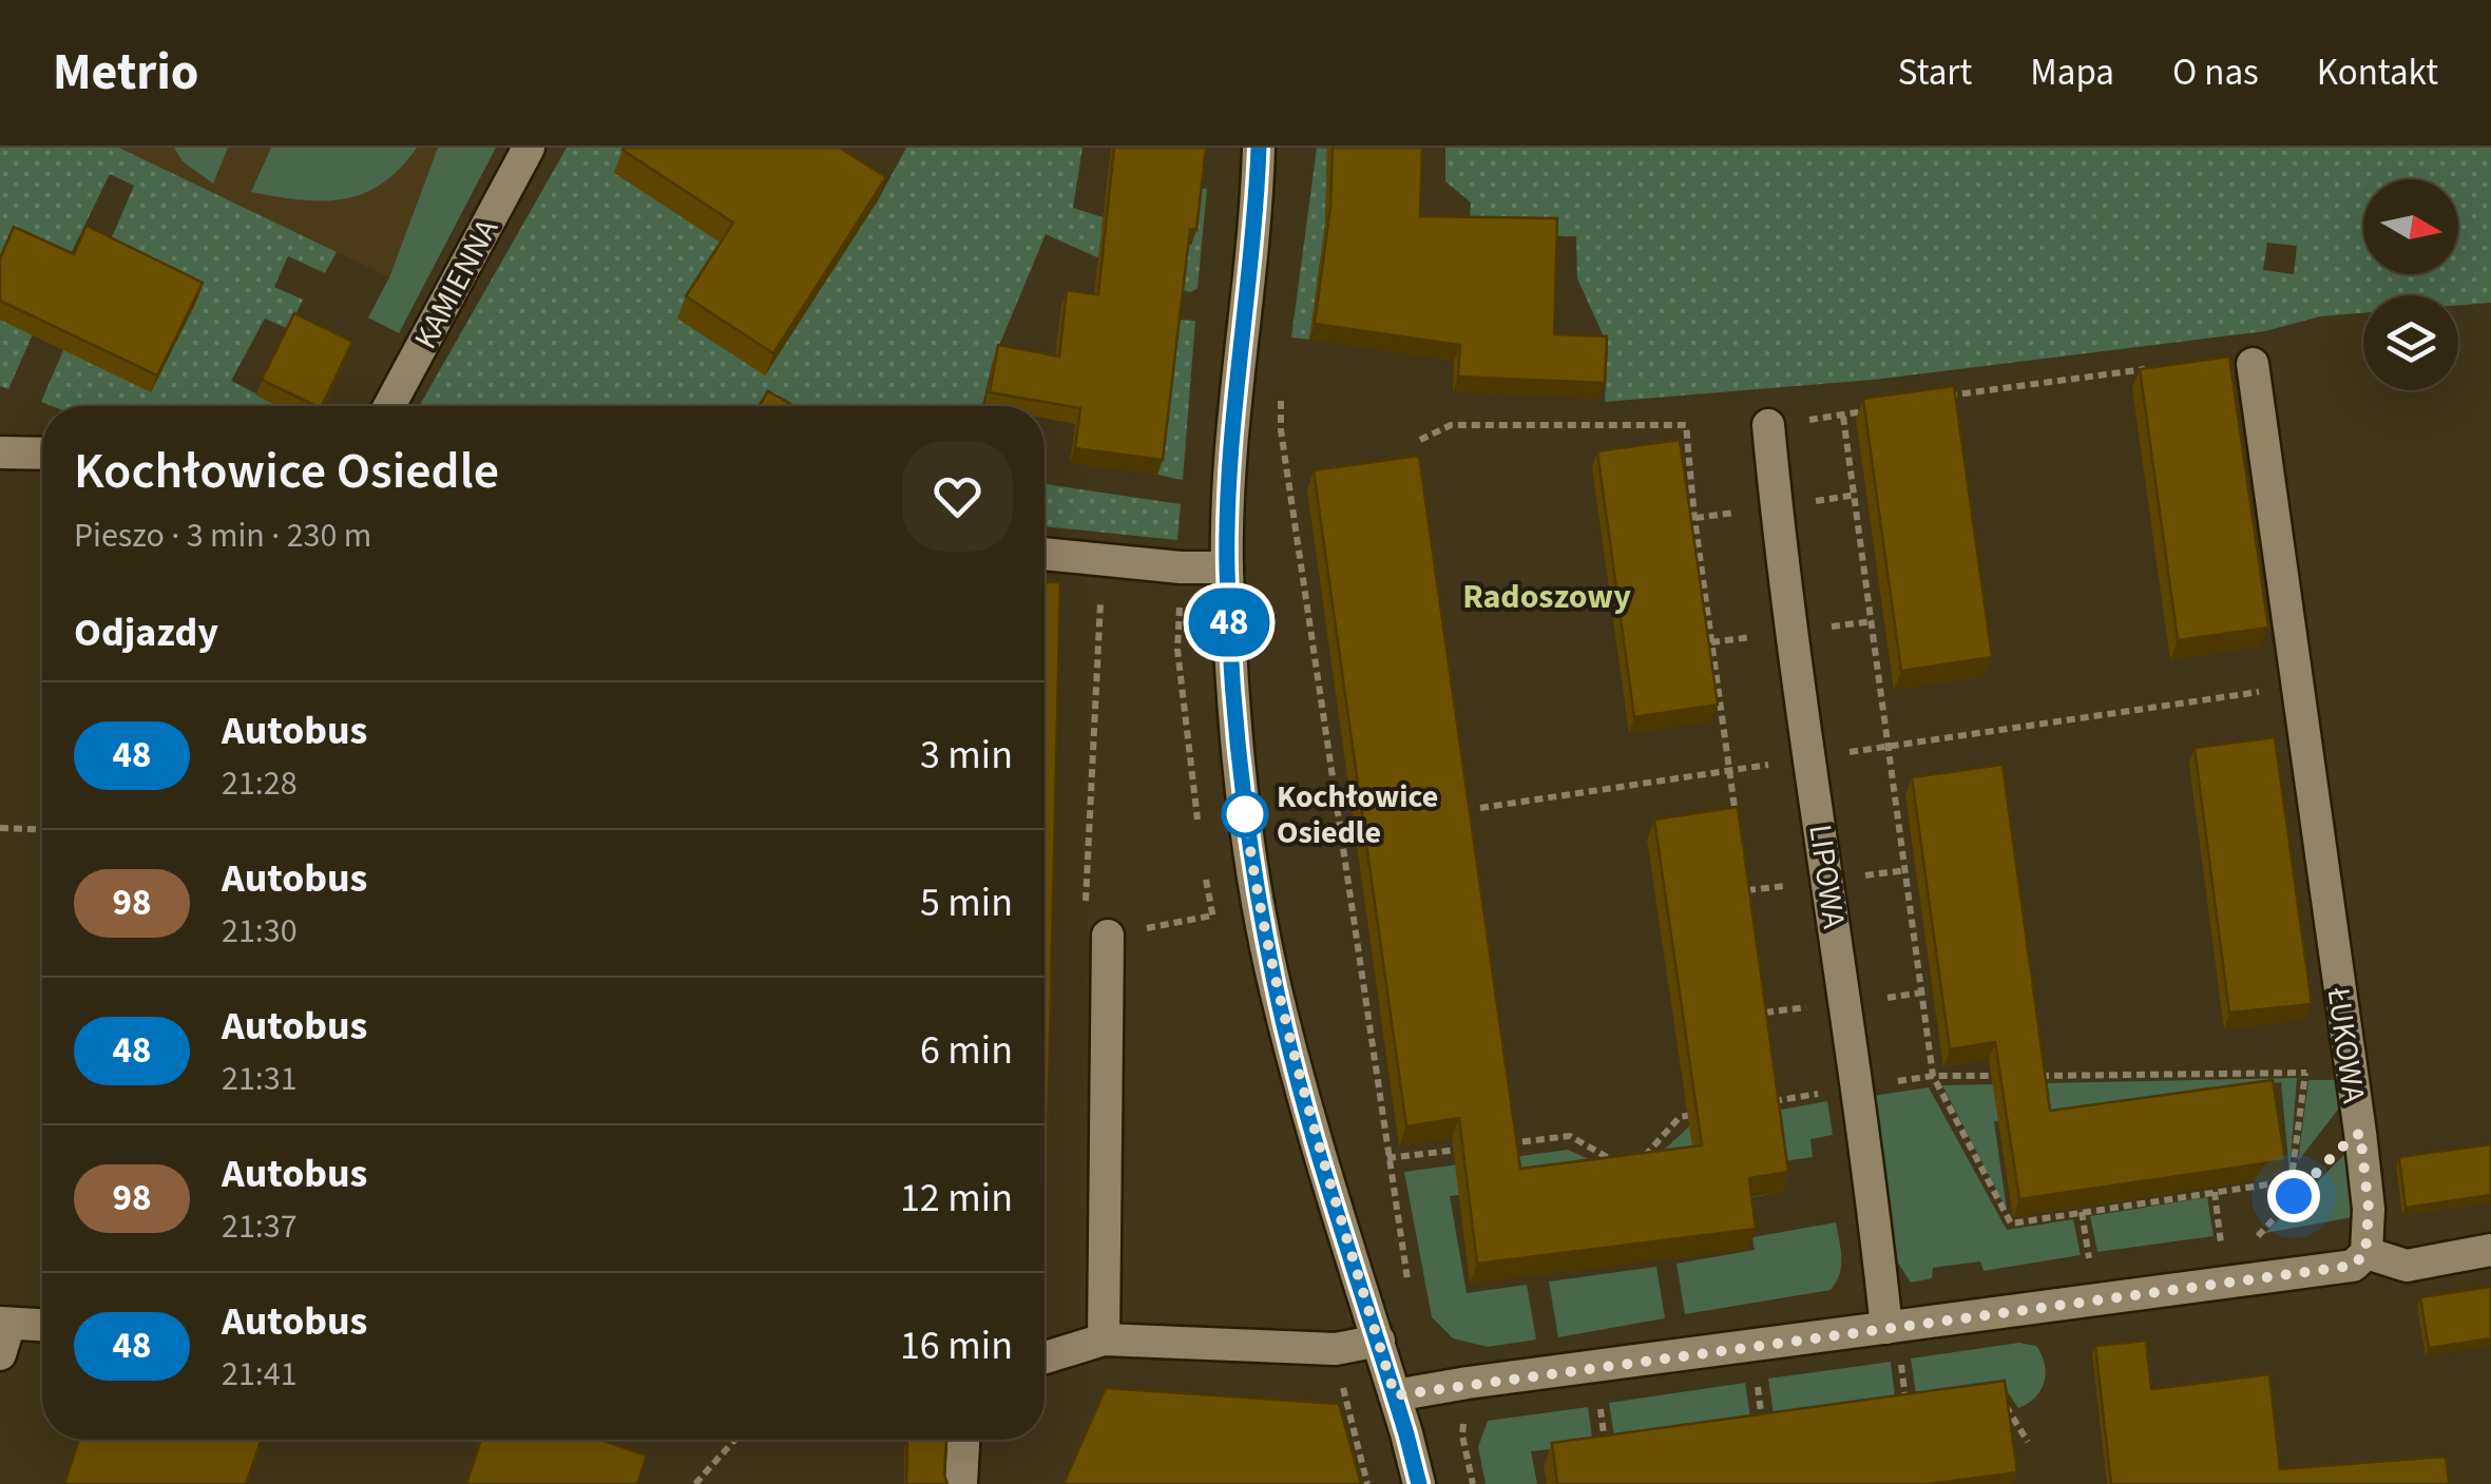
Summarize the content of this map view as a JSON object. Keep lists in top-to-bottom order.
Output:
{
  "streets": {
    "street": ["KAMIENNA", "LIPOWA", "ŁUKOWA"]
  },
  "districts": ["Radoszowy"],
  "places": ["Kochłowice Osiedle"],
  "lines": ["bus line 48"],
  "north": "right",
  "page": {
    "header": "Metrio",
    "nav": [
      "Start",
      "Mapa",
      "O nas",
      "Kontakt"
    ],
    "on_map": "48",
    "heading": [
      ["Kochłowice Osiedle", "Pieszo · 3 min · 230 m"],
      "Odjazdy"
    ],
    "list": [
      {
        "mark": "48",
        "name": "Autobus",
        "note": "21:28",
        "value": "3 min"
      },
      {
        "mark": "98",
        "name": "Autobus",
        "note": "21:30",
        "value": "5 min"
      },
      {
        "mark": "48",
        "name": "Autobus",
        "note": "21:31",
        "value": "6 min"
      },
      {
        "mark": "98",
        "name": "Autobus",
        "note": "21:37",
        "value": "12 min"
      },
      {
        "mark": "48",
        "name": "Autobus",
        "note": "21:41",
        "value": "16 min"
      }
    ]
  }
}
